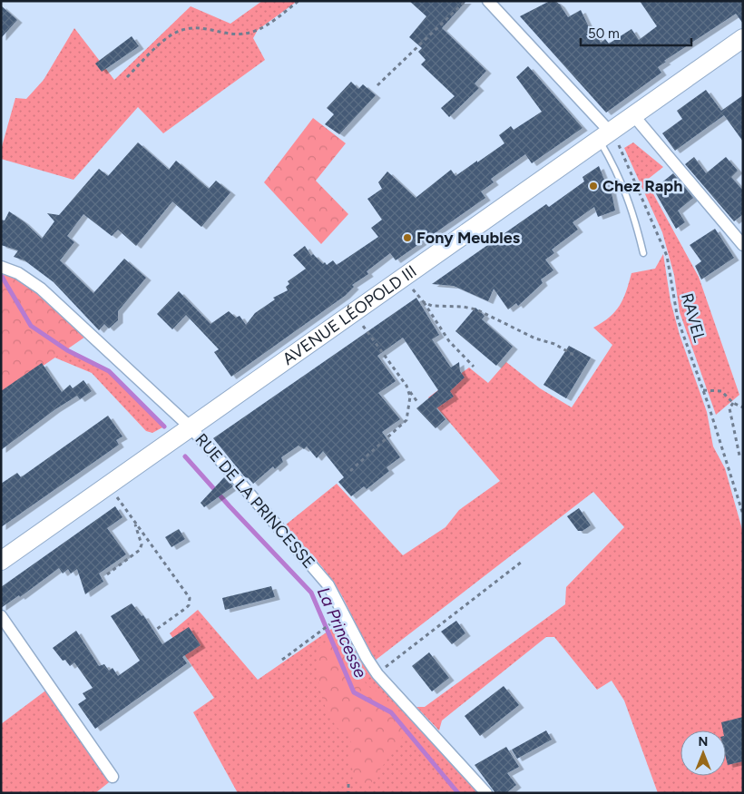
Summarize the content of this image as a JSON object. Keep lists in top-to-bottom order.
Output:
{
  "streets": {
    "main road": ["AVENUE LÉOPOLD III"],
    "street": ["RUE DE LA PRINCESSE"],
    "path": ["RAVEL"]
  },
  "crossings": [
    ["AVENUE LÉOPOLD III", "RAVEL"],
    ["AVENUE LÉOPOLD III", "RUE DE LA PRINCESSE"]
  ],
  "water": ["La Princesse"],
  "places": ["Chez Raph", "Fony Meubles"],
  "scale_bar": "50 m",
  "north": "top"
}
